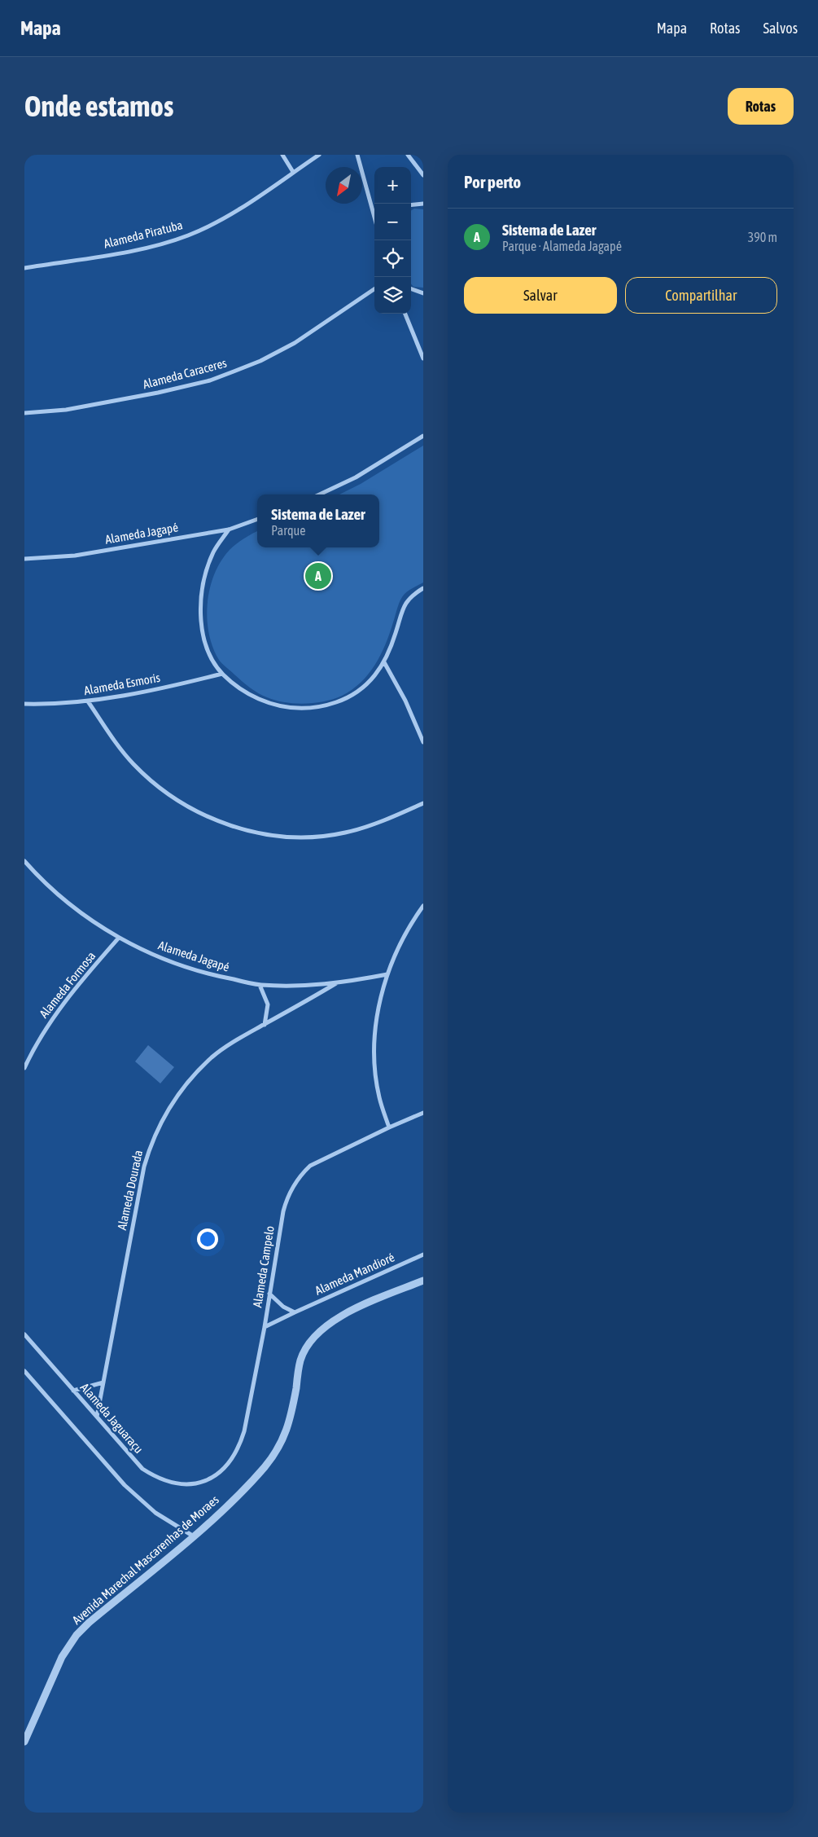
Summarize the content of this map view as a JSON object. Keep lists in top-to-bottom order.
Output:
{
  "streets": {
    "street": [
      "Alameda Piratuba",
      "Alameda Caraceres",
      "Alameda Jagapé",
      "Alameda Esmoris",
      "Alameda Formosa",
      "Alameda Dourada",
      "Alameda Campelo",
      "Alameda Mandioré",
      "Alameda Jaguaraçu",
      "Avenida Marechal Mascarenhas de Moraes"
    ]
  },
  "crossings": [
    ["Alameda Jagapé", "Alameda Formosa"],
    ["Alameda Jagapé", "Alameda Dourada"],
    ["Alameda Dourada", "Alameda Jaguaraçu"],
    ["Alameda Campelo", "Alameda Mandioré"],
    ["Alameda Campelo", "Alameda Jaguaraçu"]
  ],
  "north": "bottom left",
  "page": {
    "header": "Mapa",
    "nav": ["Mapa", "Rotas", "Salvos"],
    "buttons": [
      "Rotas",
      ["Salvar", "Compartilhar"]
    ],
    "title": "Onde estamos",
    "heading": "Por perto",
    "map_buttons": ["+", "−"],
    "list": [
      {
        "mark": "A",
        "name": "Sistema de Lazer",
        "note": "Parque · Alameda Jagapé",
        "value": "390 m"
      }
    ],
    "popup": ["Sistema de Lazer", "Parque"],
    "pins": "A"
  }
}
